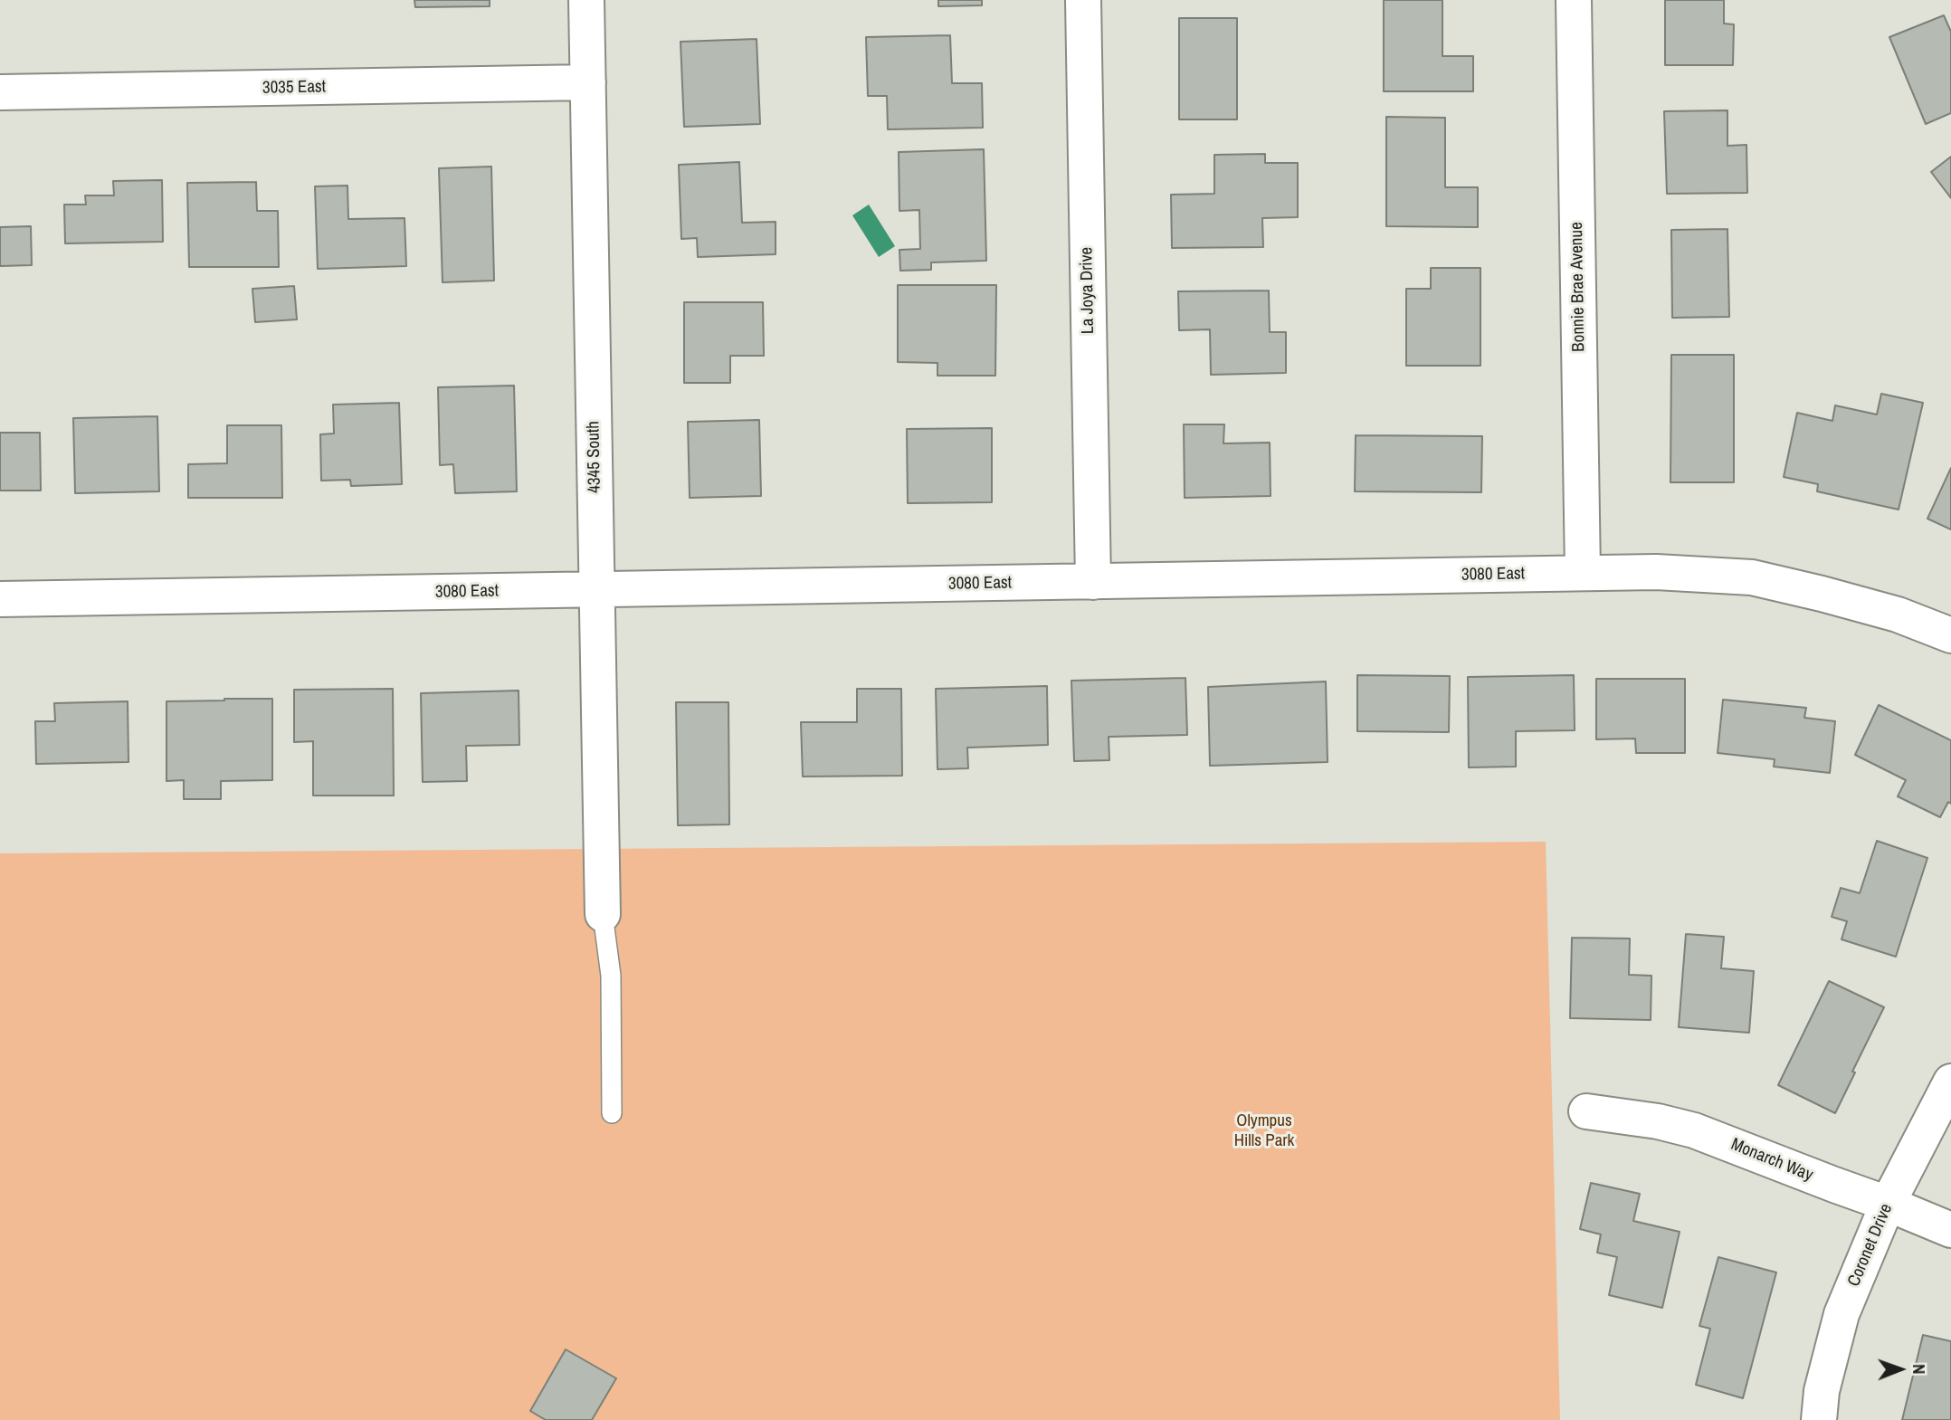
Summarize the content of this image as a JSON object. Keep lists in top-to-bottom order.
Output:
{
  "streets": {
    "street": [
      "3035 East",
      "Bonnie Brae Avenue",
      "La Joya Drive",
      "4345 South",
      "3080 East",
      "Monarch Way",
      "Coronet Drive"
    ]
  },
  "crossings": [
    ["3035 East", "4345 South"],
    ["Bonnie Brae Avenue", "3080 East"],
    ["La Joya Drive", "3080 East"],
    ["4345 South", "3080 East"],
    ["Monarch Way", "Coronet Drive"]
  ],
  "parks": ["Olympus Hills Park"],
  "north": "right"
}
